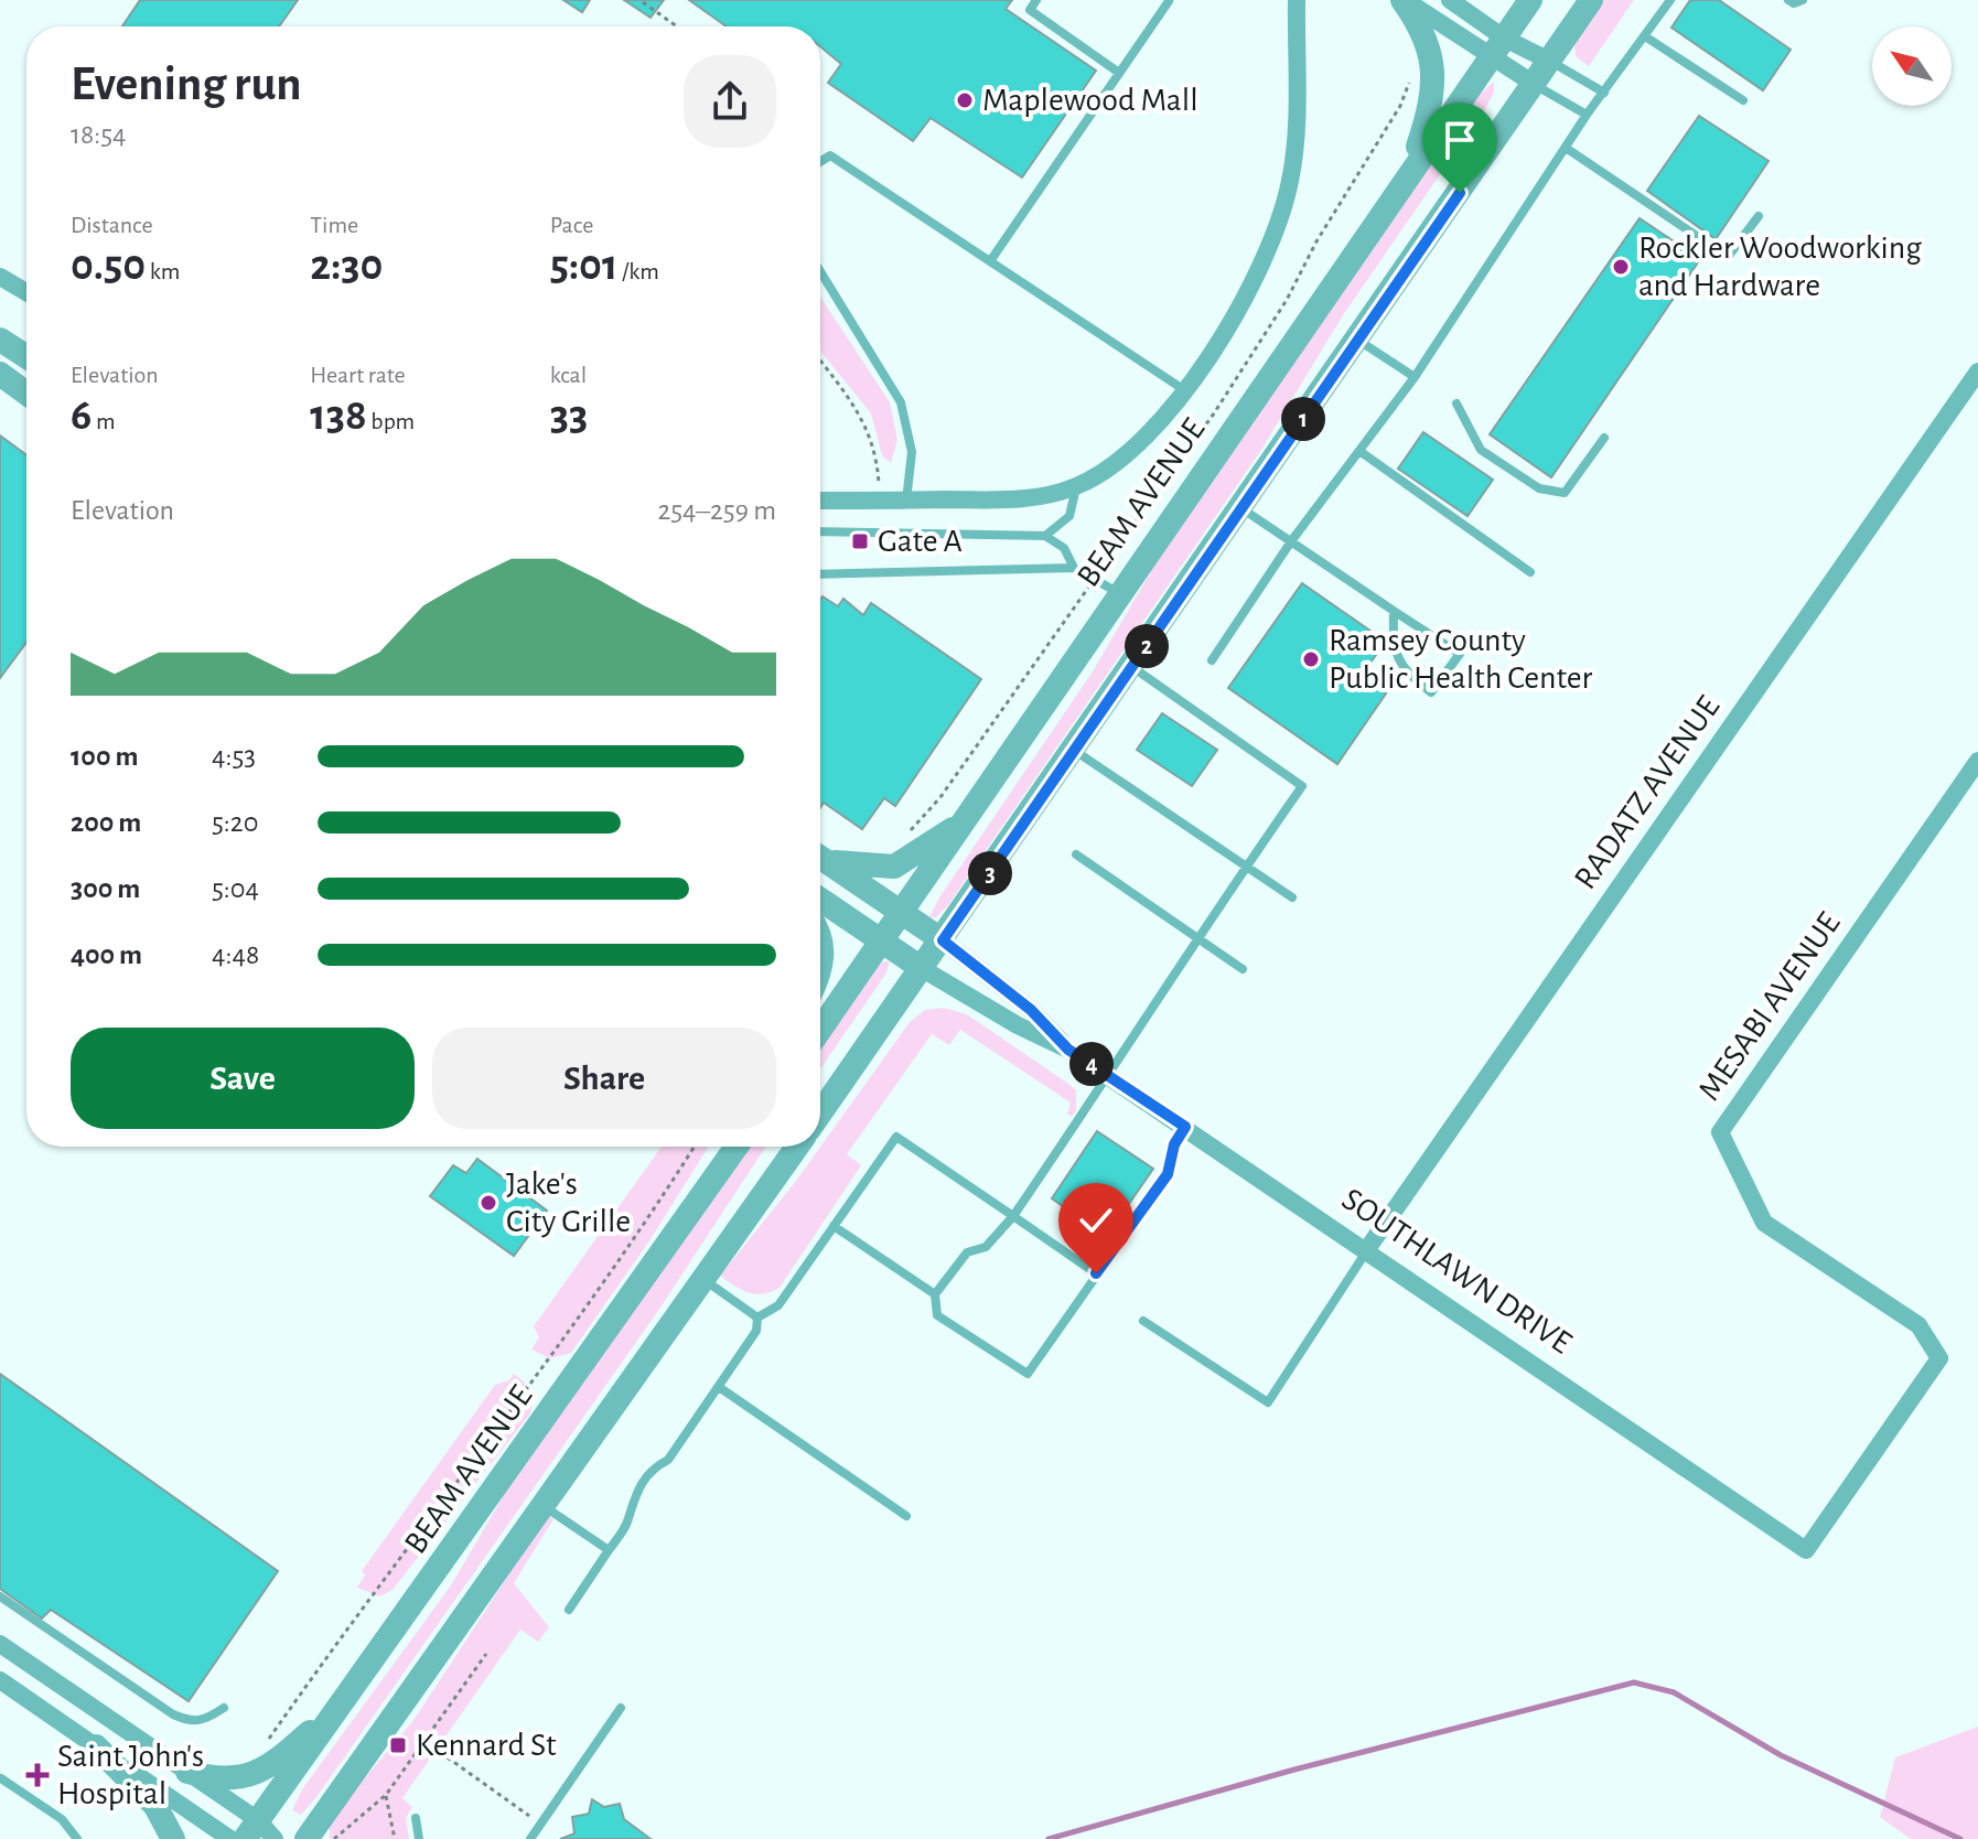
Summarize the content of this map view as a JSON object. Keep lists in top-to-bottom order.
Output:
{
  "streets": {
    "street": [
      "BEAM AVENUE",
      "RADATZ AVENUE",
      "MESABI AVENUE",
      "SOUTHLAWN DRIVE"
    ]
  },
  "crossings": [
    ["BEAM AVENUE", "SOUTHLAWN DRIVE"],
    ["RADATZ AVENUE", "SOUTHLAWN DRIVE"],
    ["MESABI AVENUE", "SOUTHLAWN DRIVE"]
  ],
  "places": {
    "other": [
      "Maplewood Mall",
      "Rockler Woodworking and Hardware",
      "Ramsey County Public Health Center",
      "Jake's City Grille"
    ],
    "transit": ["Gate A", "Kennard St"],
    "health": ["Saint John's Hospital"]
  },
  "north": "top left",
  "page": {
    "heading": ["Evening run", "18:54"],
    "stats": [
      ["Distance", "0.50 km"],
      ["Time", "2:30"],
      ["Pace", "5:01 /km"],
      ["Elevation", "6 m"],
      ["Heart rate", "138 bpm"],
      ["kcal", "33"]
    ],
    "pins": [
      "1",
      "2",
      "3",
      "4"
    ],
    "chart": ["Elevation", "254–259 m"],
    "list": [
      {
        "name": "100 m",
        "note": "4:53"
      },
      {
        "name": "200 m",
        "note": "5:20"
      },
      {
        "name": "300 m",
        "note": "5:04"
      },
      {
        "name": "400 m",
        "note": "4:48"
      }
    ],
    "buttons": ["Save", "Share"]
  }
}
